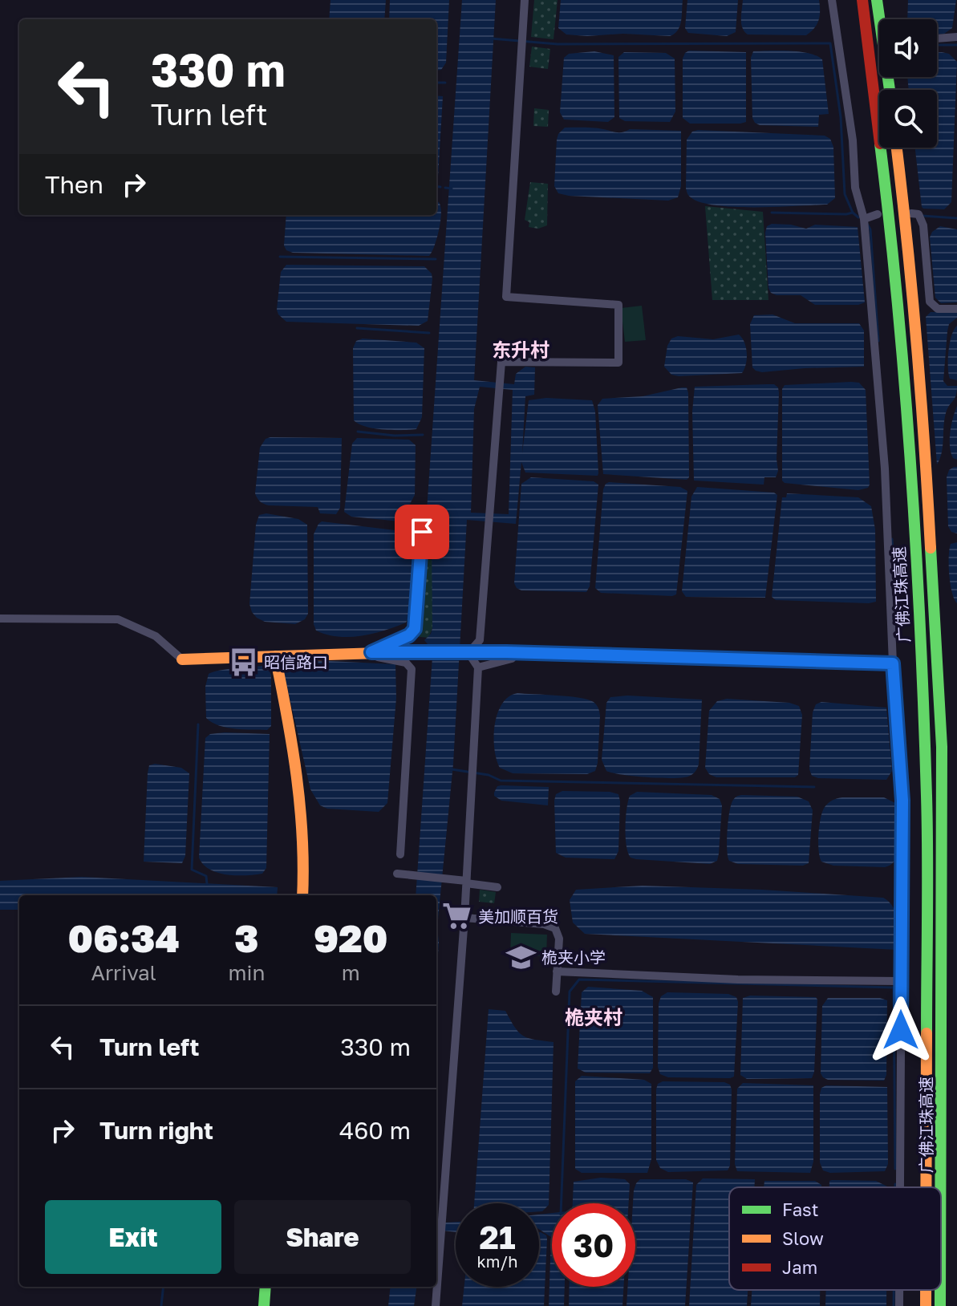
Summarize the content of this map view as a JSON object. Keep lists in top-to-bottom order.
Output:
{
  "streets": {
    "main road": ["广佛江珠高速"]
  },
  "districts": ["东升村", "桅夹村"],
  "places": {
    "bus stop": ["昭信路口"],
    "supermarket": ["美加顺百货"],
    "school or university": ["桅夹小学"]
  },
  "legend": ["Fast", "Slow", "Jam"],
  "page": {
    "turn": ["330 m", "Turn left"],
    "then": "Then",
    "eta": [
      "06:34",
      "Arrival",
      "3",
      "min",
      "920",
      "m"
    ],
    "list": [
      {
        "name": "Turn left",
        "value": "330 m"
      },
      {
        "name": "Turn right",
        "value": "460 m"
      }
    ],
    "buttons": ["Exit", "Share"],
    "speed": "21 km/h",
    "limit": "30"
  }
}
